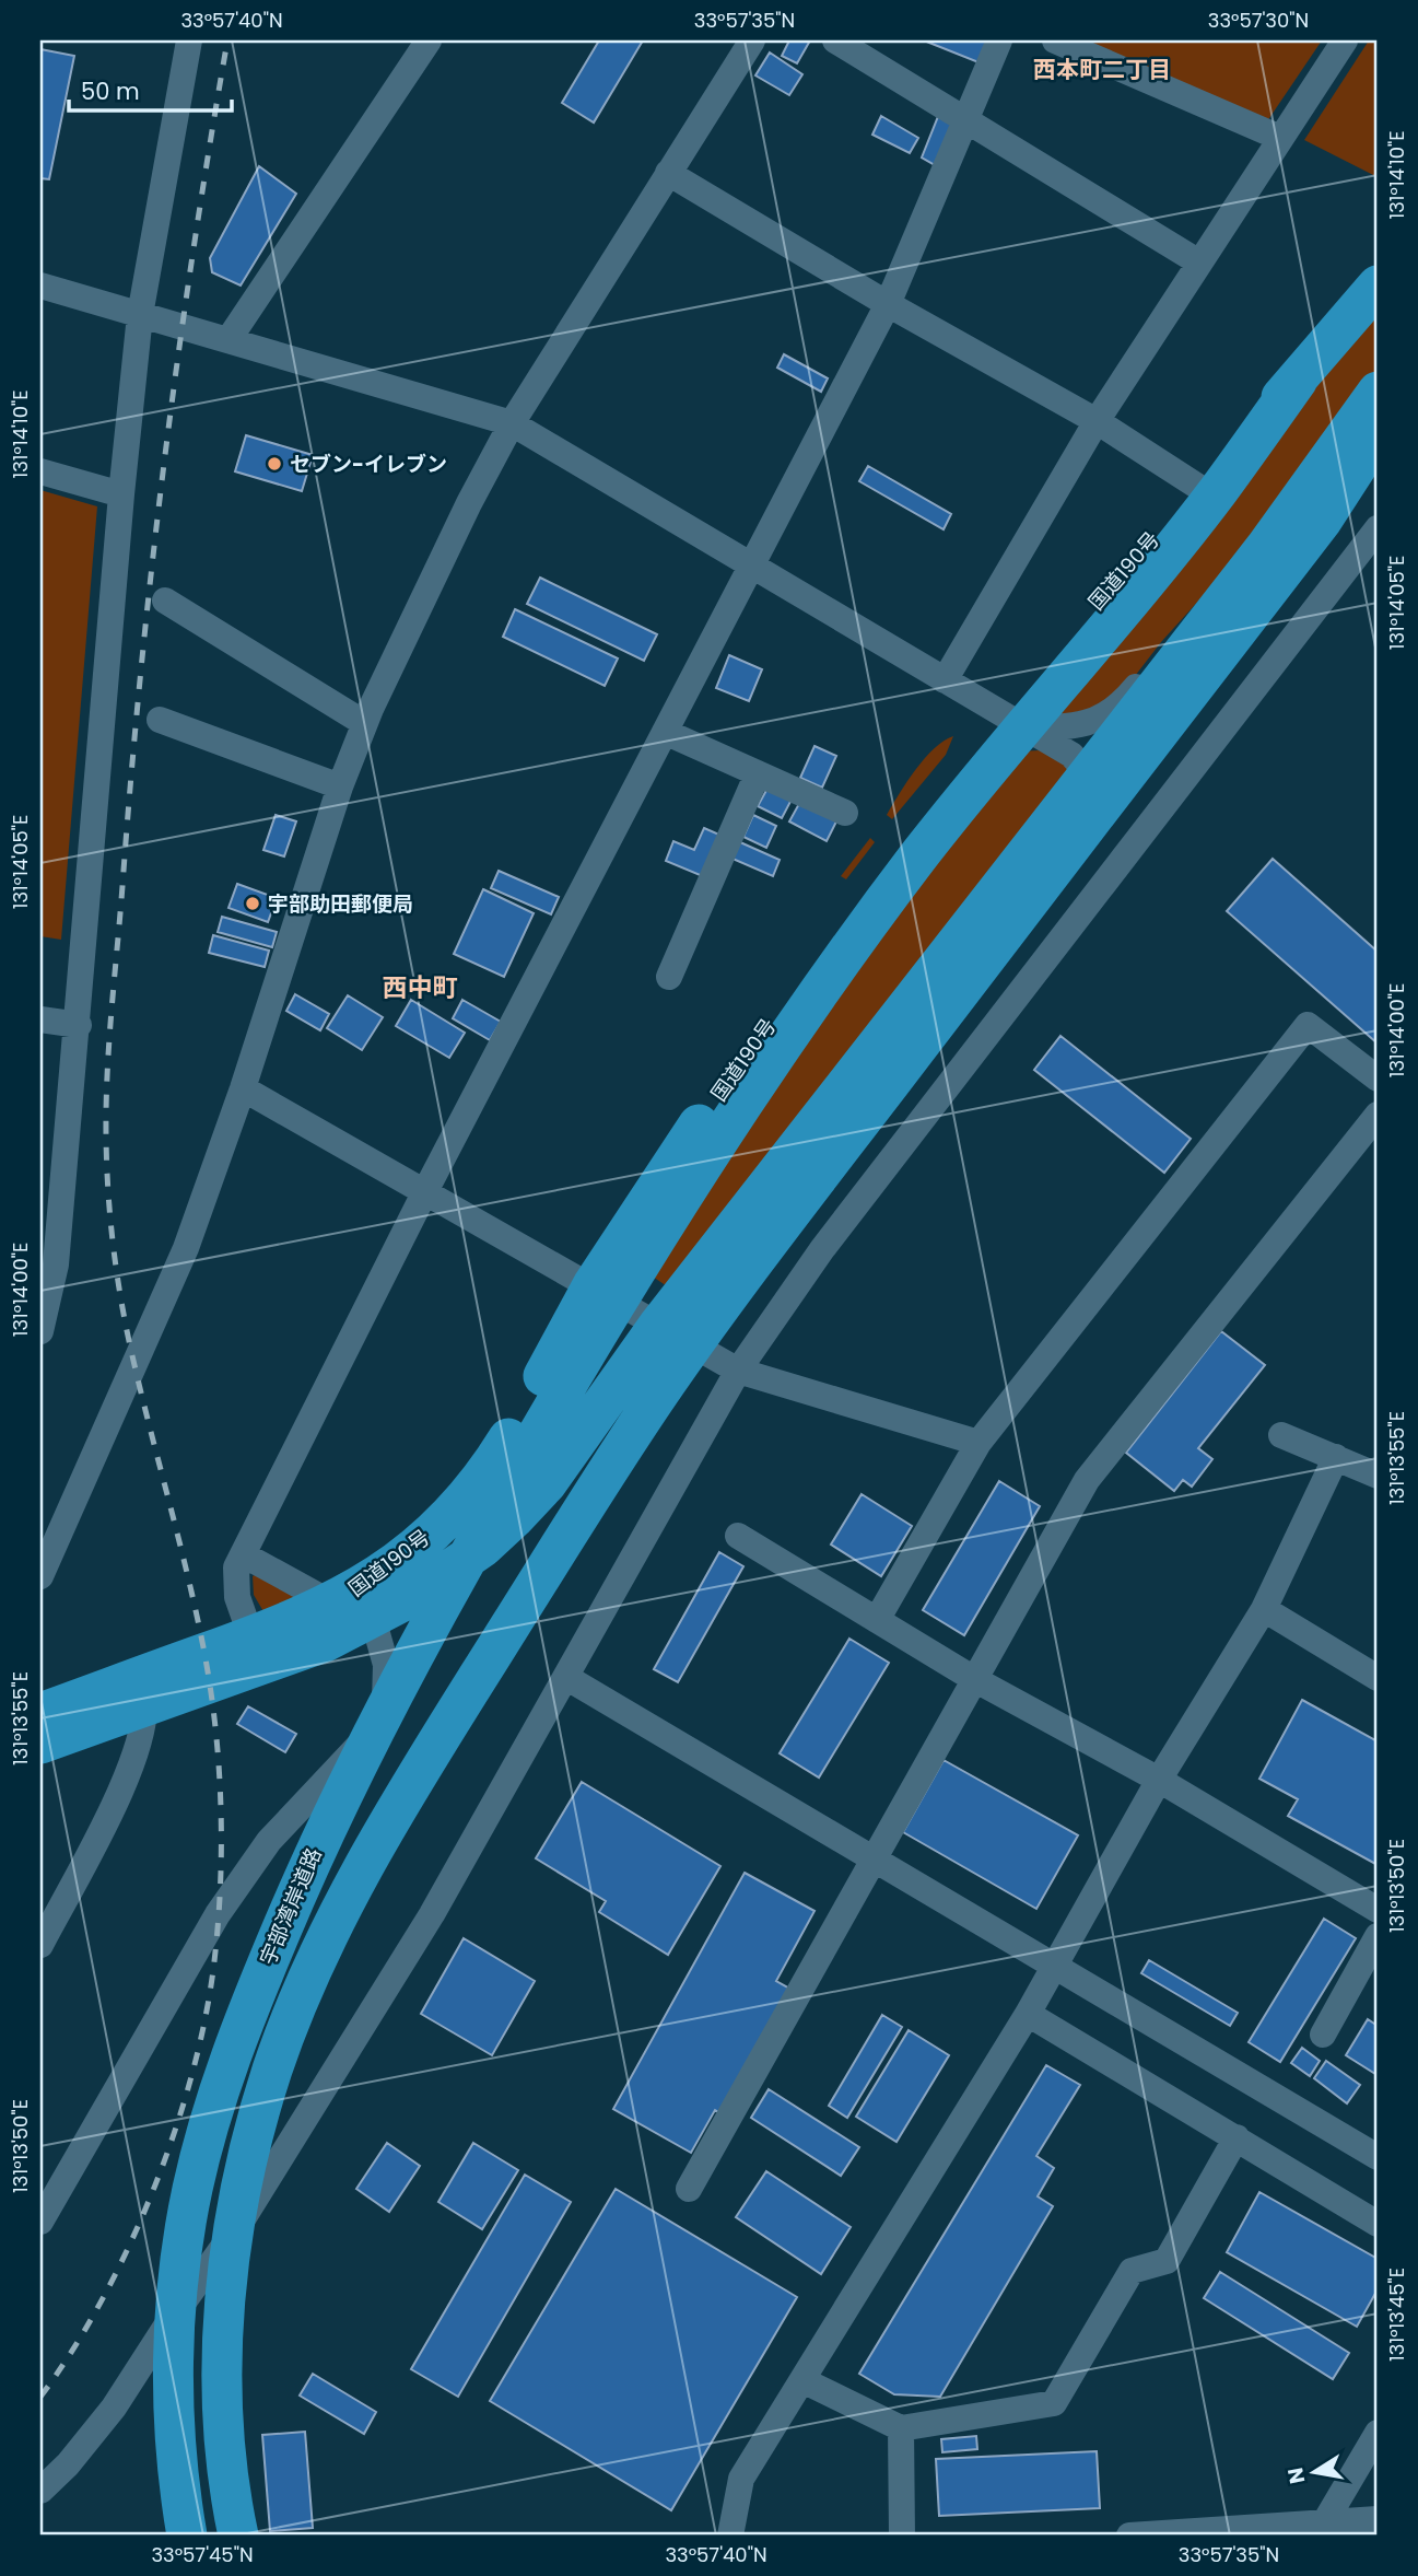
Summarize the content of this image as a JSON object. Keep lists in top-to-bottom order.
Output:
{
  "streets": {
    "highway": ["国道190号", "宇部湾岸道路"]
  },
  "crossings": [
    ["国道190号", "宇部湾岸道路"]
  ],
  "districts": ["西本町二丁目", "西中町"],
  "places": ["セブン-イレブン", "宇部助田郵便局"],
  "scale_bar": "50 m",
  "north": "left",
  "coordinates": [
    "33°57'40\"N",
    "33°57'35\"N",
    "33°57'30\"N",
    "131°14'10\"E",
    "131°14'05\"E",
    "131°14'00\"E",
    "131°13'55\"E",
    "131°13'50\"E",
    "131°13'45\"E",
    "33°57'45\"N"
  ]
}
